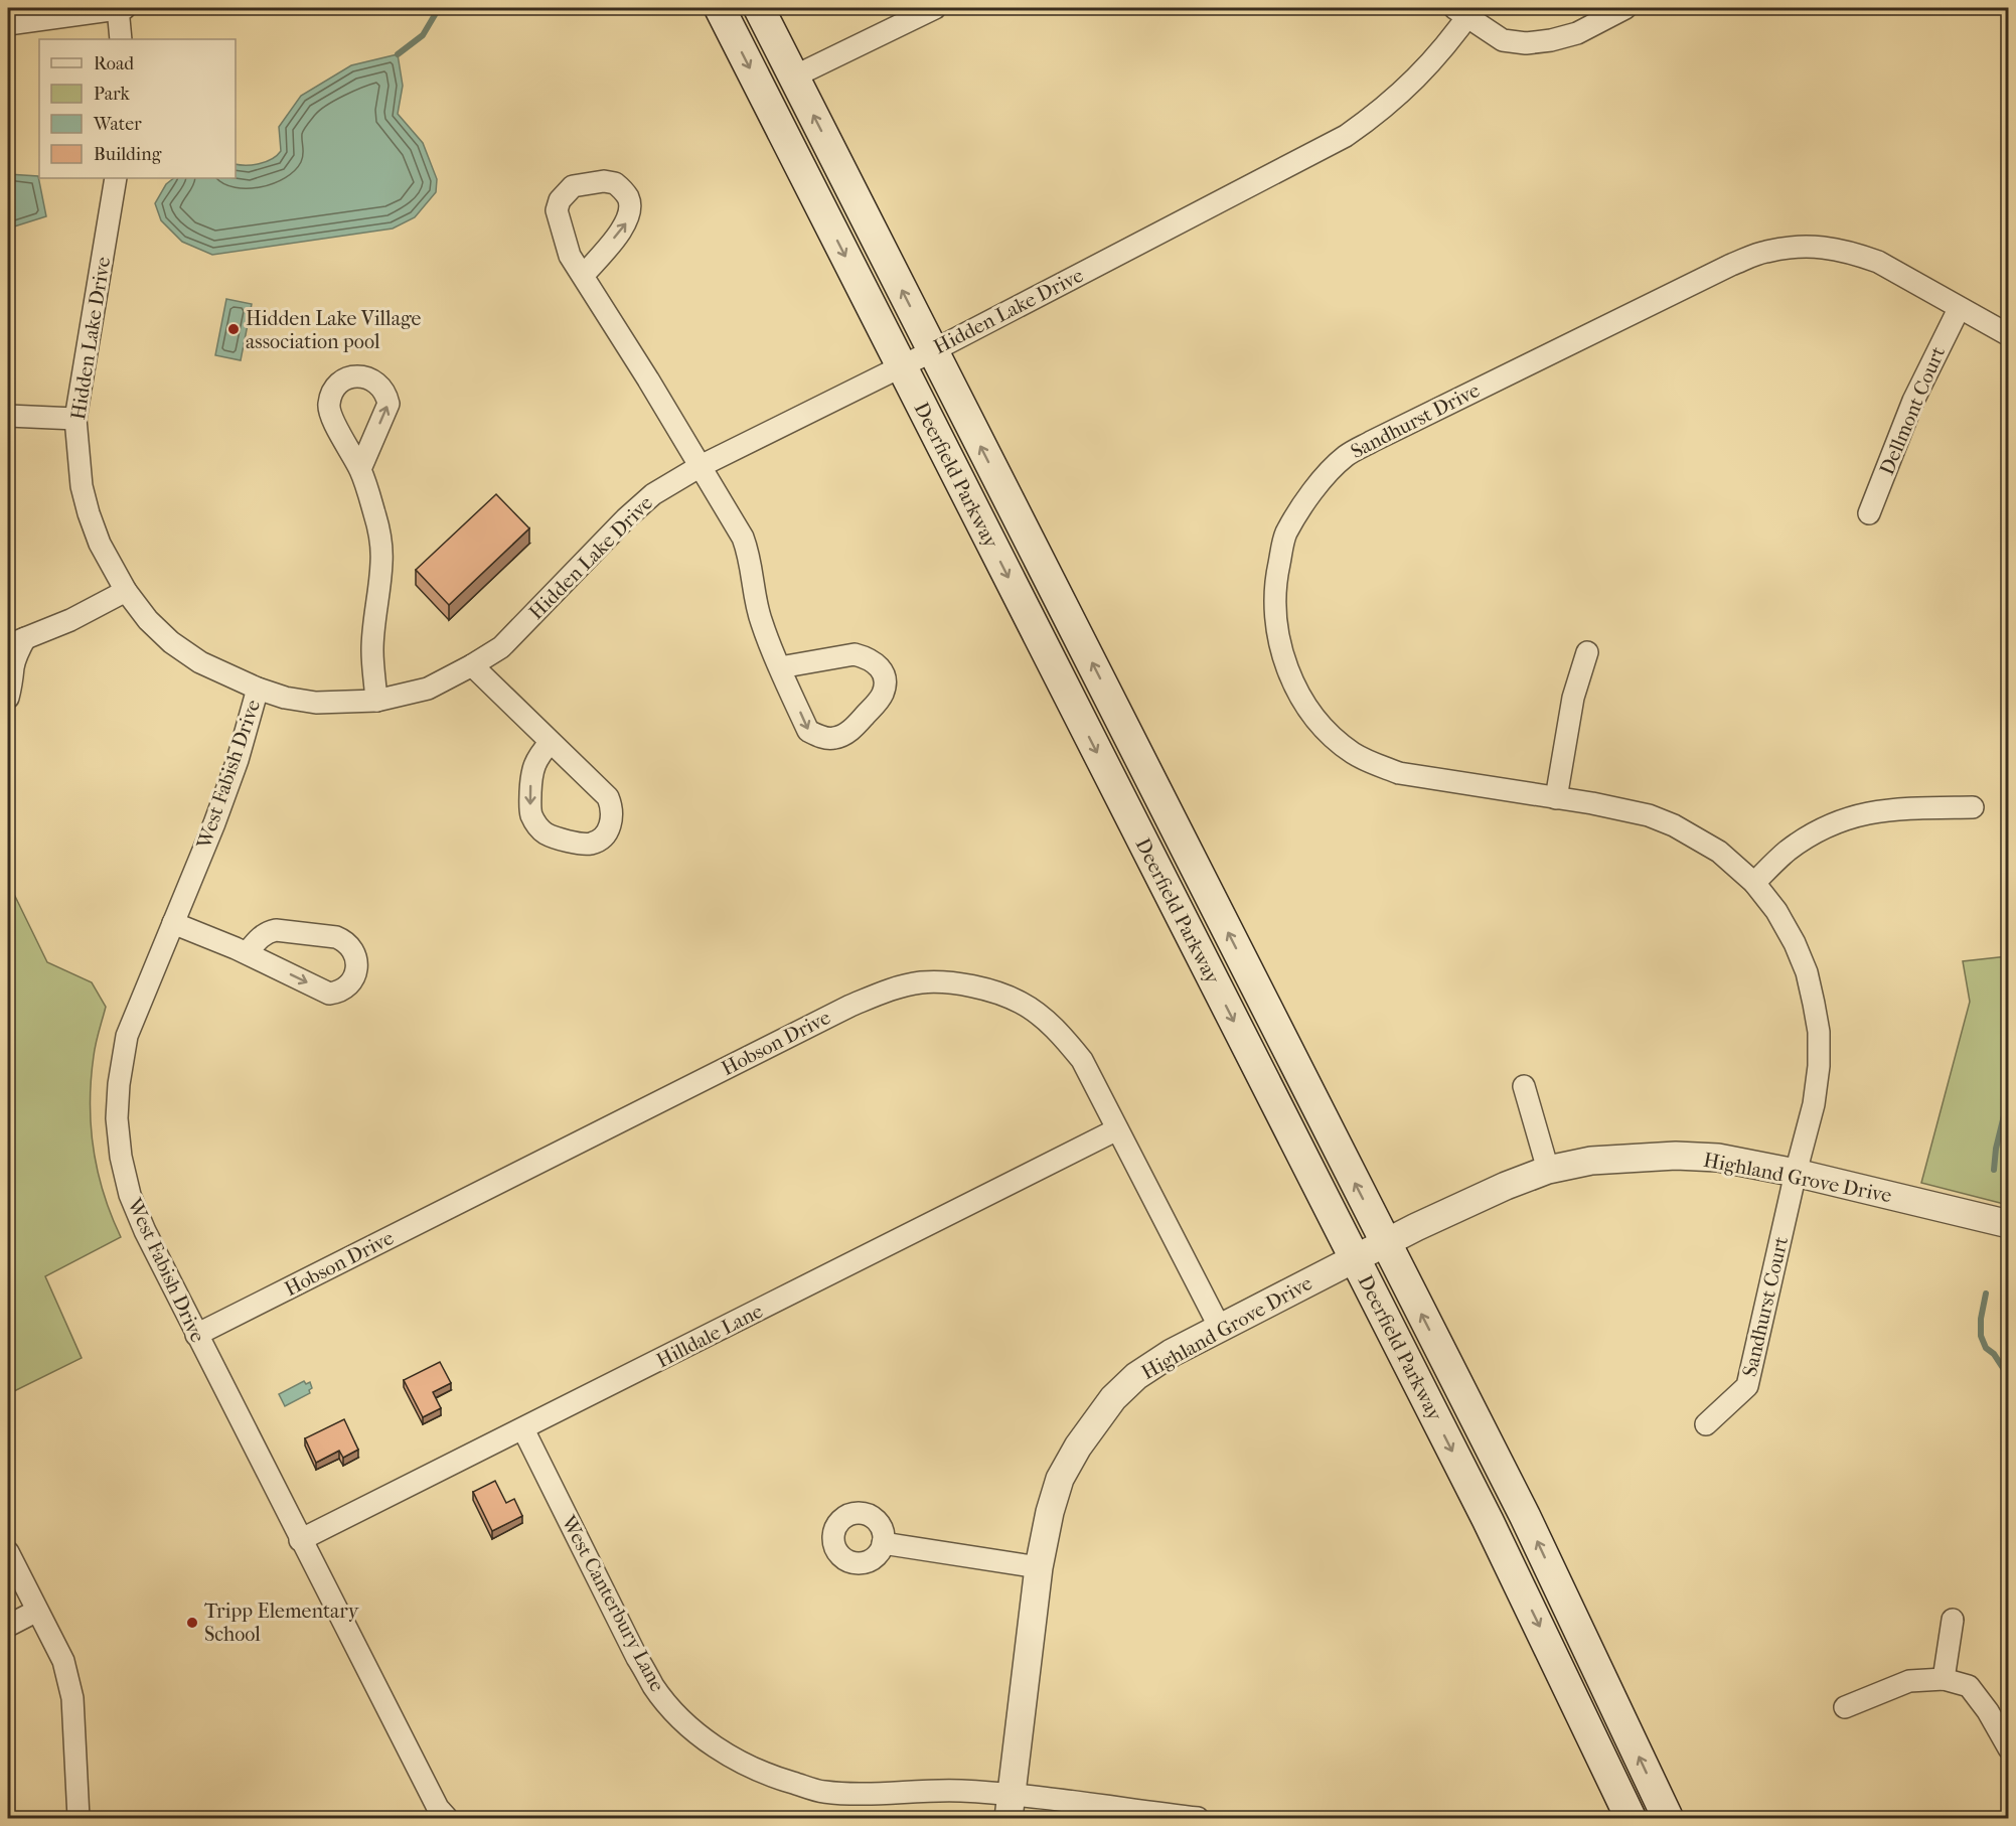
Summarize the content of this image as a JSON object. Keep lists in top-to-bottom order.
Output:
{
  "streets": {
    "main road": ["Deerfield Parkway"],
    "street": [
      "Hidden Lake Drive",
      "Dellmont Court",
      "Sandhurst Drive",
      "West Fabish Drive",
      "Hobson Drive",
      "Highland Grove Drive",
      "Sandhurst Court",
      "Hilldale Lane",
      "West Canterbury Lane"
    ]
  },
  "crossings": [
    ["Hidden Lake Drive", "Deerfield Parkway"],
    ["Hidden Lake Drive", "West Fabish Drive"],
    ["Dellmont Court", "Sandhurst Drive"],
    ["Sandhurst Drive", "Highland Grove Drive"],
    ["Sandhurst Drive", "Sandhurst Court"],
    ["Deerfield Parkway", "Highland Grove Drive"],
    ["West Fabish Drive", "Hobson Drive"],
    ["West Fabish Drive", "Hilldale Lane"],
    ["Hobson Drive", "Highland Grove Drive"],
    ["Hobson Drive", "Hilldale Lane"],
    ["Highland Grove Drive", "Sandhurst Court"],
    ["Highland Grove Drive", "West Canterbury Lane"],
    ["Hilldale Lane", "West Canterbury Lane"]
  ],
  "places": ["Hidden Lake Village association pool", "Tripp Elementary School"],
  "legend": [
    "Road",
    "Park",
    "Water",
    "Building"
  ]
}
